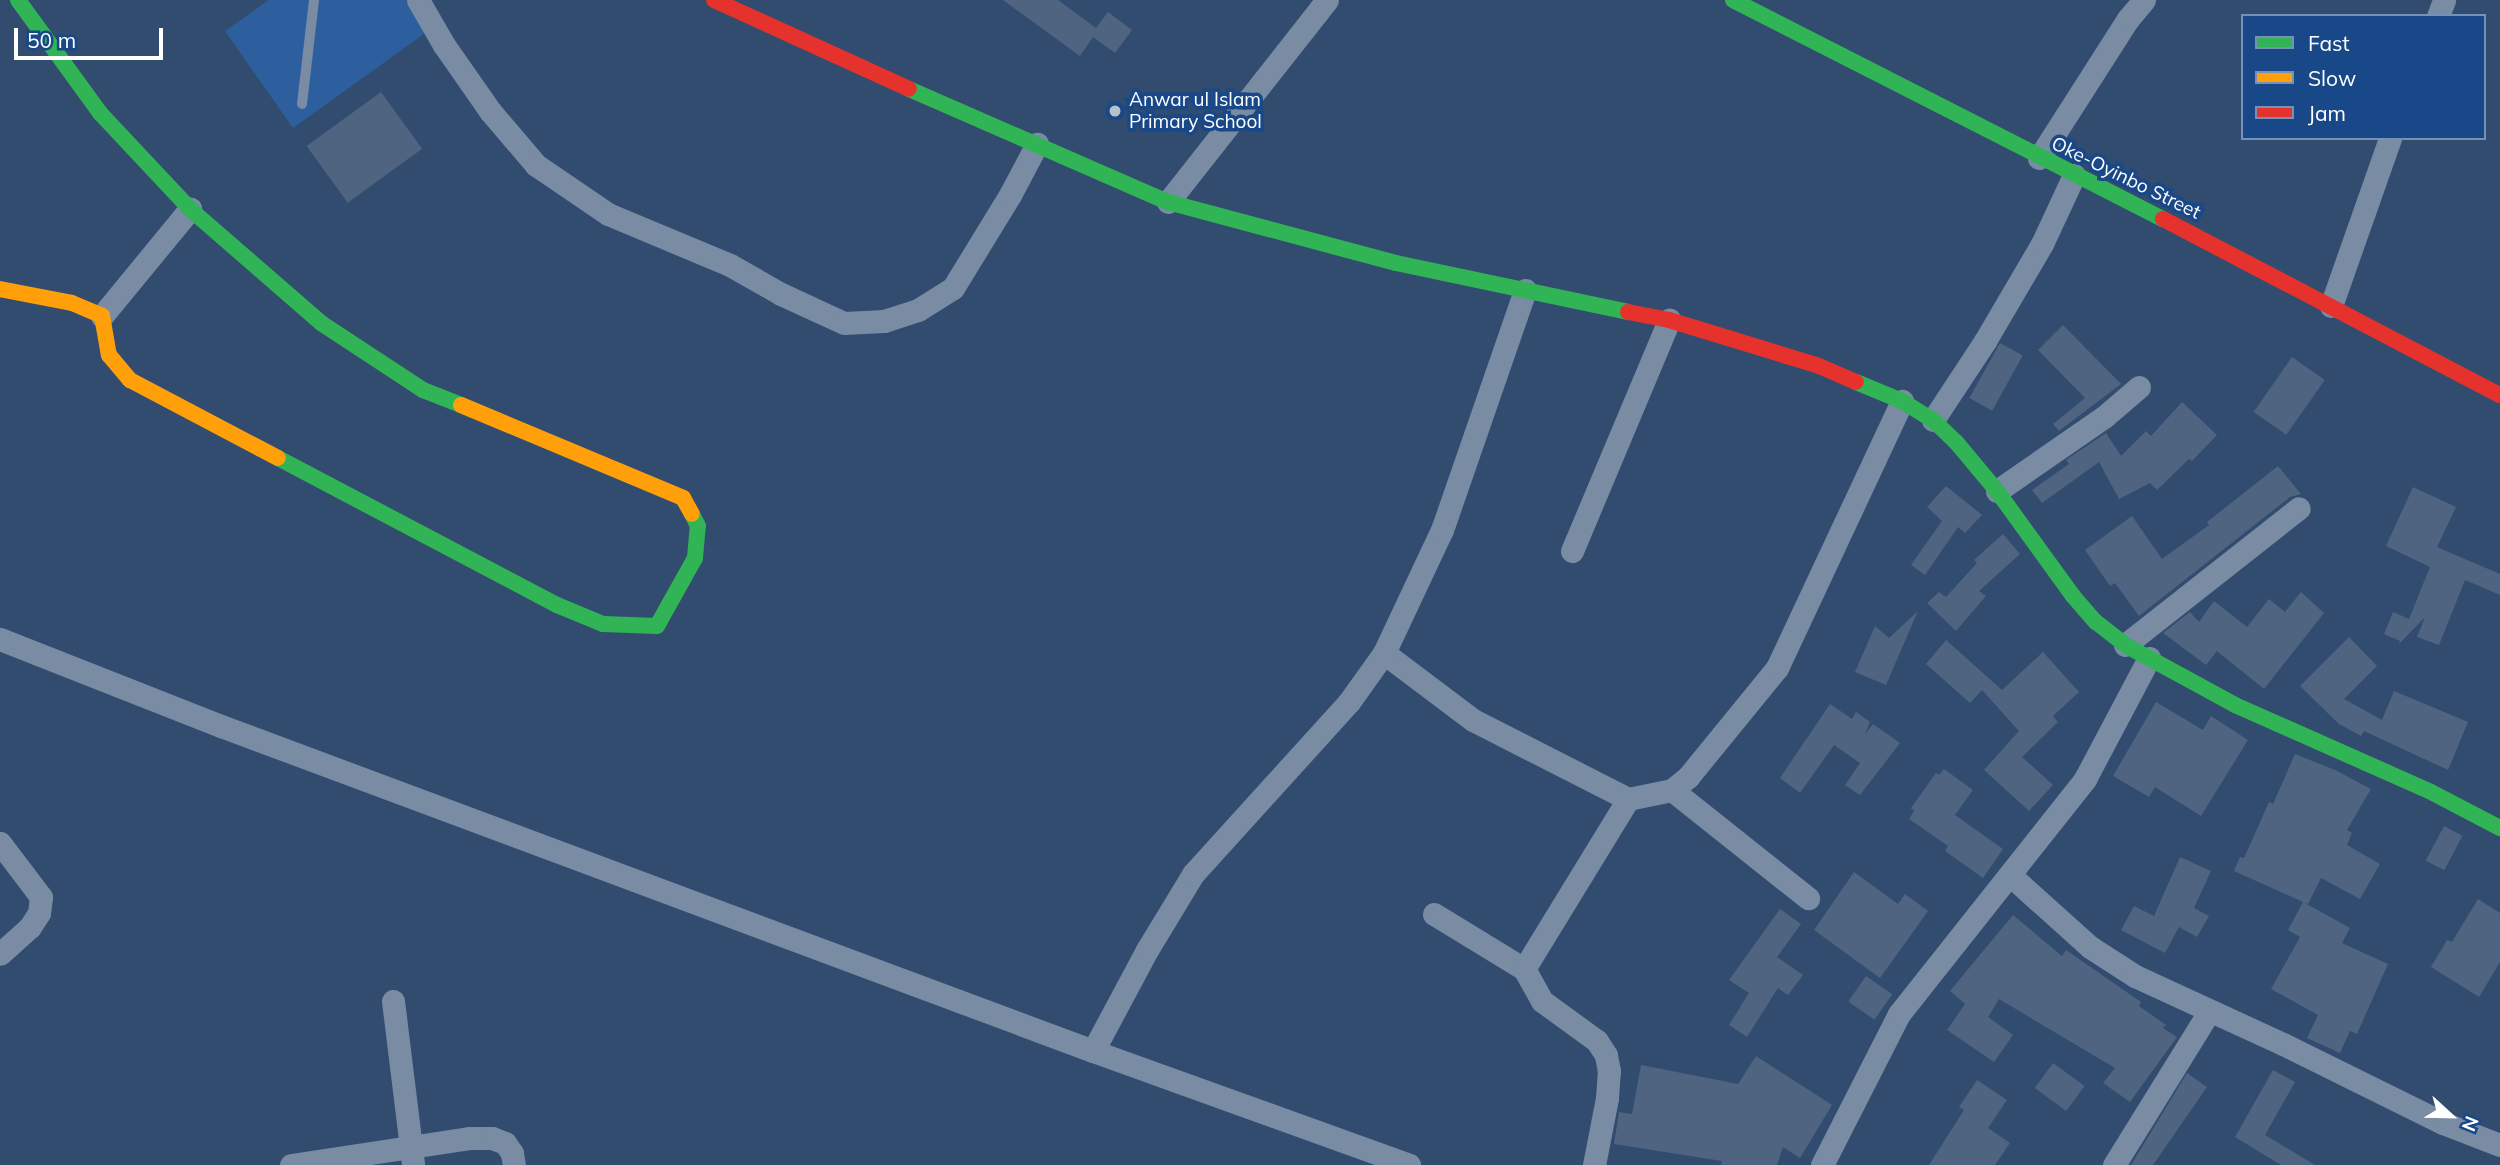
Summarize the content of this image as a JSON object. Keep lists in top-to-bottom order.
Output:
{
  "streets": {
    "street": ["Oke-Oyinbo Street"]
  },
  "places": ["Anwar ul Islam Primary School"],
  "legend": ["Fast", "Slow", "Jam"],
  "scale_bar": "50 m",
  "north": "right"
}
